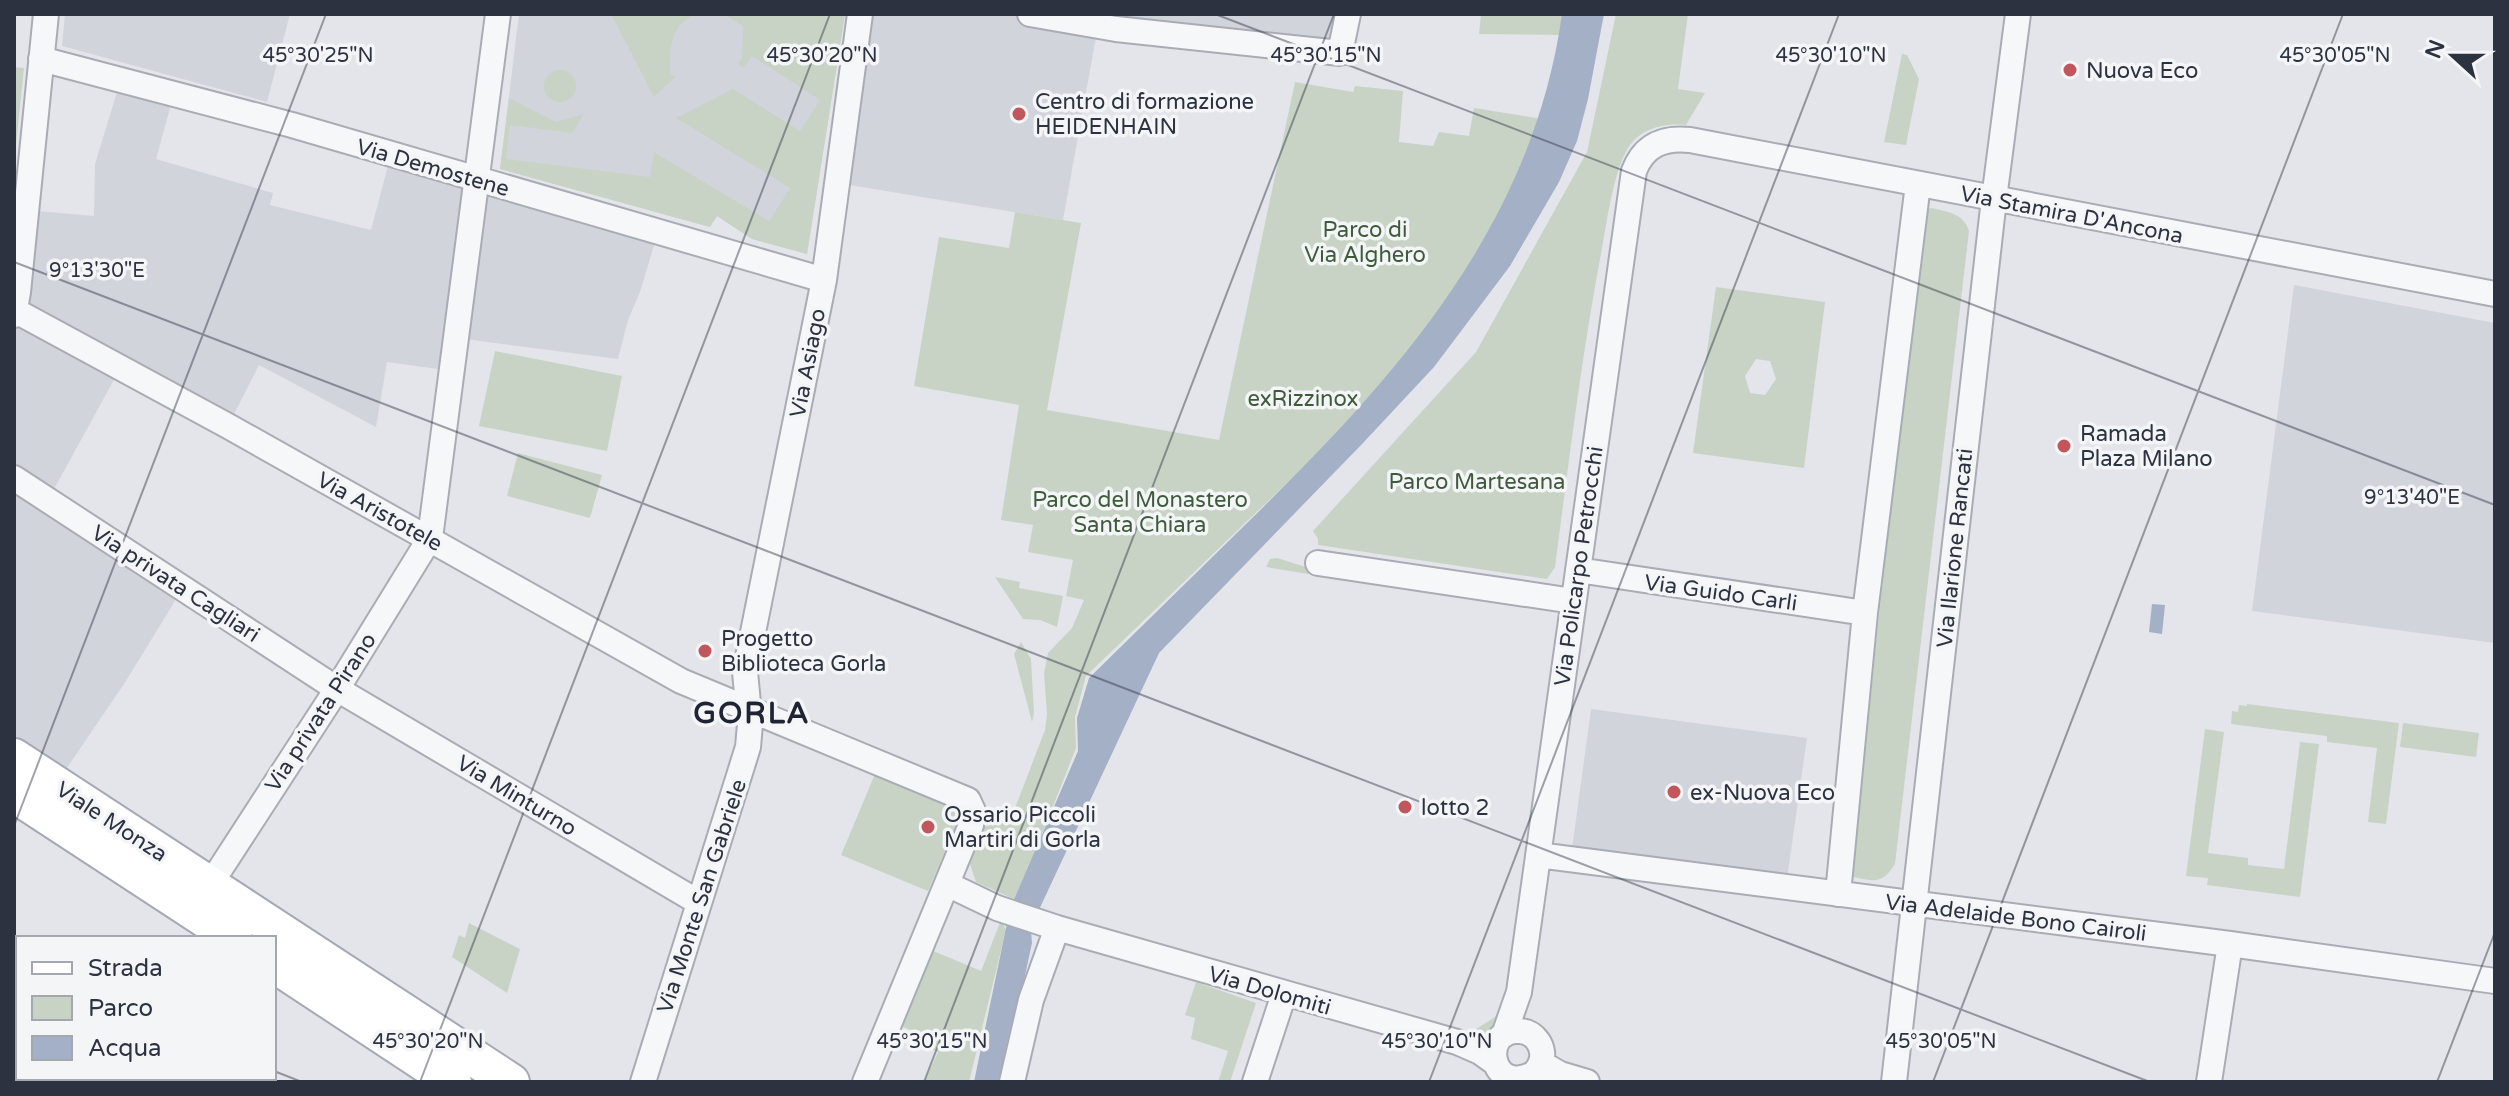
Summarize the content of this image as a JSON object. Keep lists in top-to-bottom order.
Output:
{
  "streets": {
    "main road": ["Viale Monza"],
    "street": [
      "Via Demostene",
      "Via Stamira D'Ancona",
      "Via Asiago",
      "Via Aristotele",
      "Via Ilarione Rancati",
      "Via Policarpo Petrocchi",
      "Via privata Cagliari",
      "Via Guido Carli",
      "Via privata Pirano",
      "Via Minturno",
      "Via Monte San Gabriele",
      "Via Adelaide Bono Cairoli",
      "Via Dolomiti"
    ]
  },
  "crossings": [
    ["Via Demostene", "Via Asiago"],
    ["Via Stamira D'Ancona", "Via Ilarione Rancati"],
    ["Via Stamira D'Ancona", "Via Policarpo Petrocchi"],
    ["Via Asiago", "Via Aristotele"],
    ["Via Asiago", "Via Monte San Gabriele"],
    ["Via Aristotele", "Via privata Pirano"],
    ["Via Aristotele", "Via Monte San Gabriele"],
    ["Via Aristotele", "Via Dolomiti"],
    ["Via Ilarione Rancati", "Via Adelaide Bono Cairoli"],
    ["Via Policarpo Petrocchi", "Via Guido Carli"],
    ["Via Policarpo Petrocchi", "Via Adelaide Bono Cairoli"],
    ["Via Policarpo Petrocchi", "Via Dolomiti"],
    ["Via privata Cagliari", "Via privata Pirano"],
    ["Via privata Cagliari", "Via Minturno"],
    ["Via privata Pirano", "Via Minturno"],
    ["Via privata Pirano", "Viale Monza"],
    ["Via Minturno", "Via Monte San Gabriele"]
  ],
  "districts": ["GORLA"],
  "parks": [
    "Parco di Via Alghero",
    "exRizzinox",
    "Parco Martesana",
    "Parco del Monastero Santa Chiara"
  ],
  "places": [
    "Nuova Eco",
    "Centro di formazione HEIDENHAIN",
    "Ramada Plaza Milano",
    "Progetto Biblioteca Gorla",
    "ex-Nuova Eco",
    "lotto 2",
    "Ossario Piccoli Martiri di Gorla"
  ],
  "legend": ["Strada", "Parco", "Acqua"],
  "north": "left",
  "coordinates": [
    "45°30'20\"N",
    "45°30'15\"N",
    "45°30'10\"N",
    "45°30'05\"N",
    "45°30'25\"N",
    "9°13'30\"E",
    "9°13'40\"E"
  ]
}
